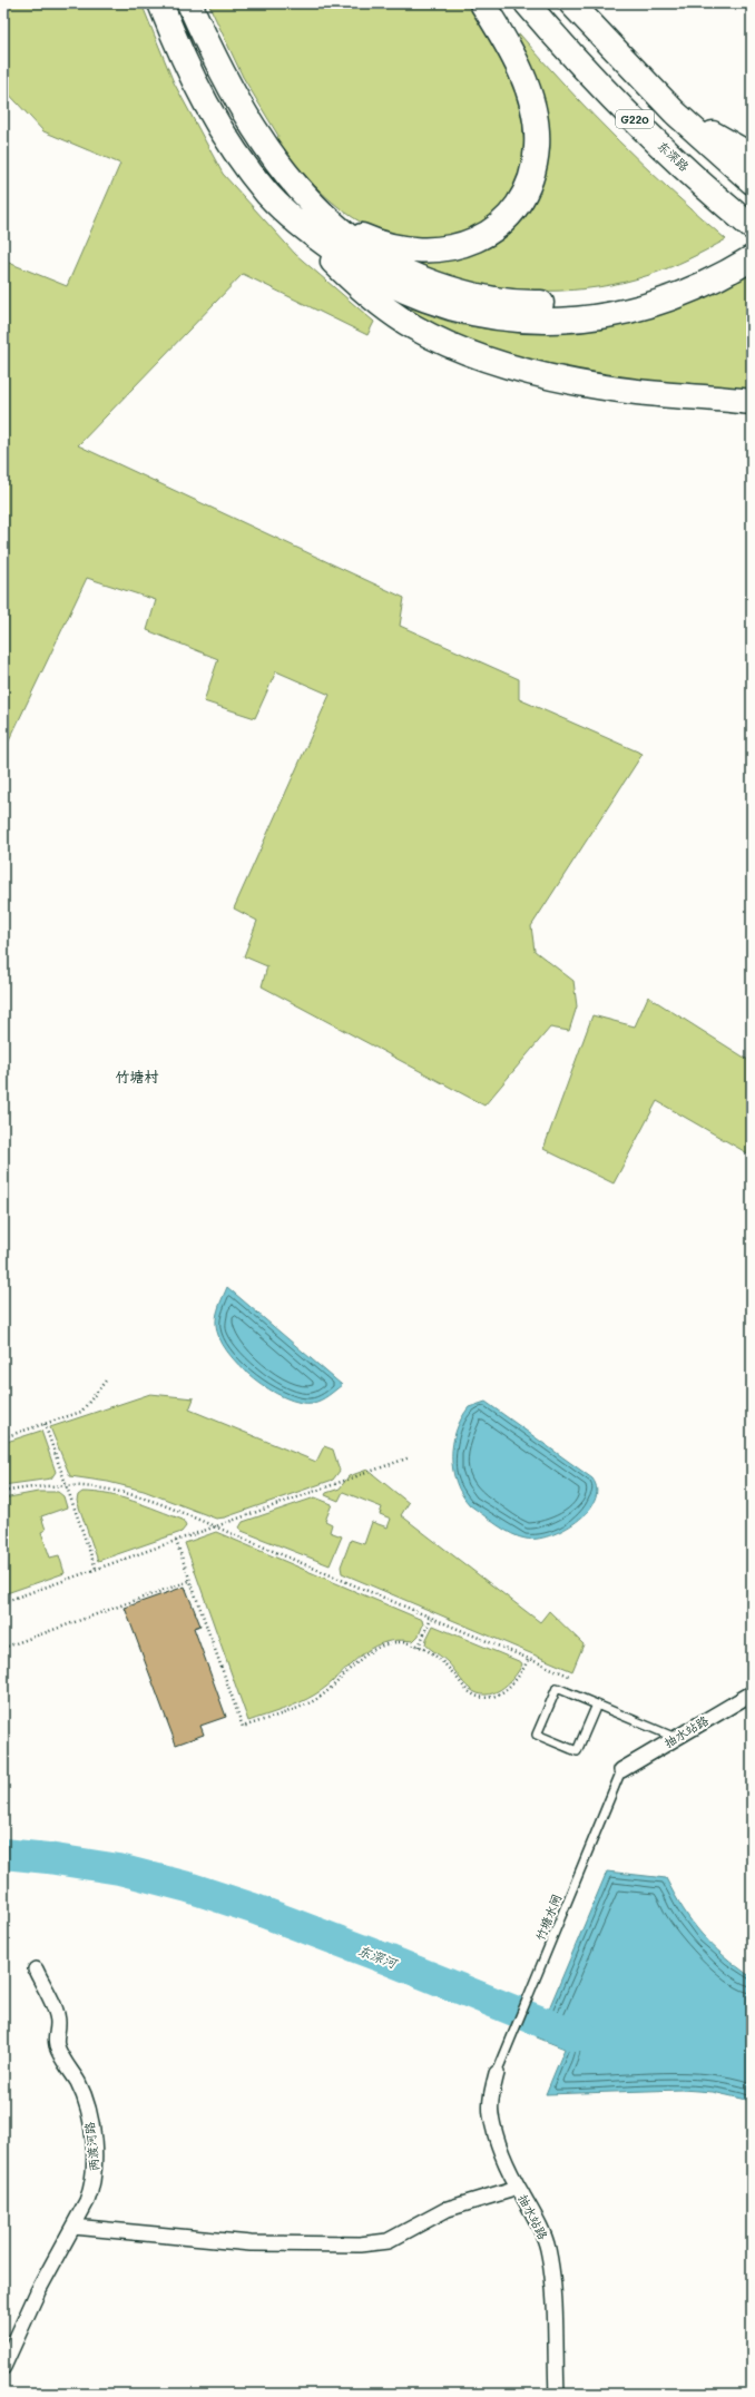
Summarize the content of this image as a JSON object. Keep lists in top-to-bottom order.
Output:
{
  "streets": {
    "highway": ["G220", "东深路"],
    "street": ["抽水站路", "两渡河路"],
    "lane": ["竹塘水闸"]
  },
  "crossings": [
    ["抽水站路", "竹塘水闸"]
  ],
  "districts": ["竹塘村"],
  "water": ["东深河"]
}
